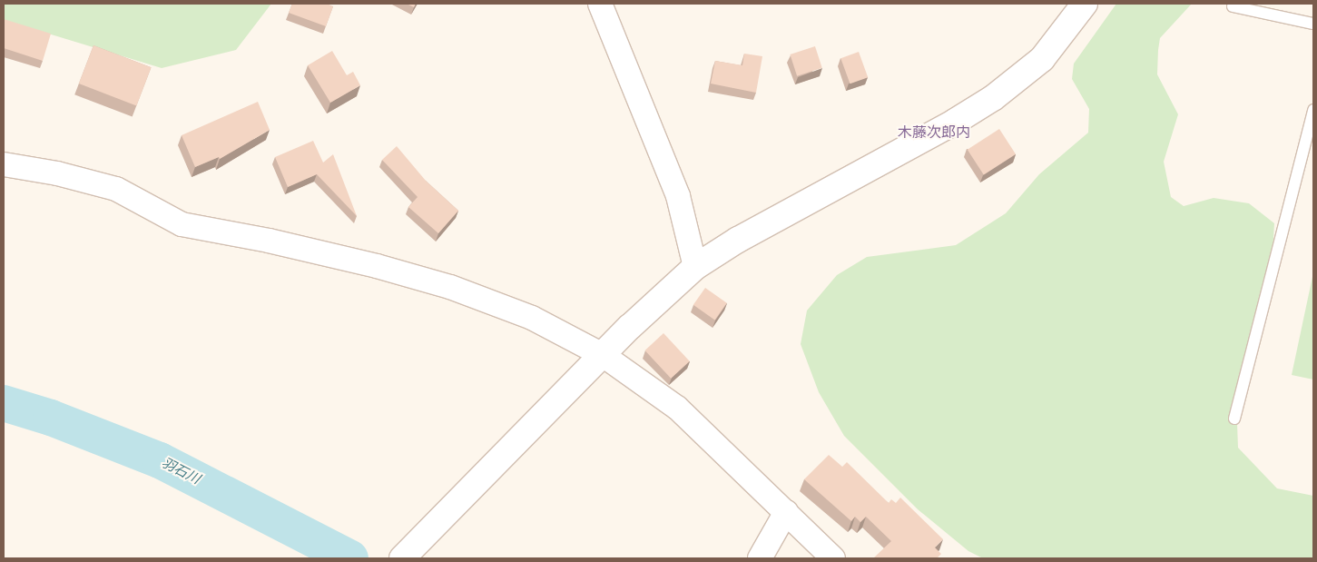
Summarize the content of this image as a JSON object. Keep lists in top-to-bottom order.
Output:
{
  "districts": ["木藤次郎内"],
  "water": ["羽石川"]
}
